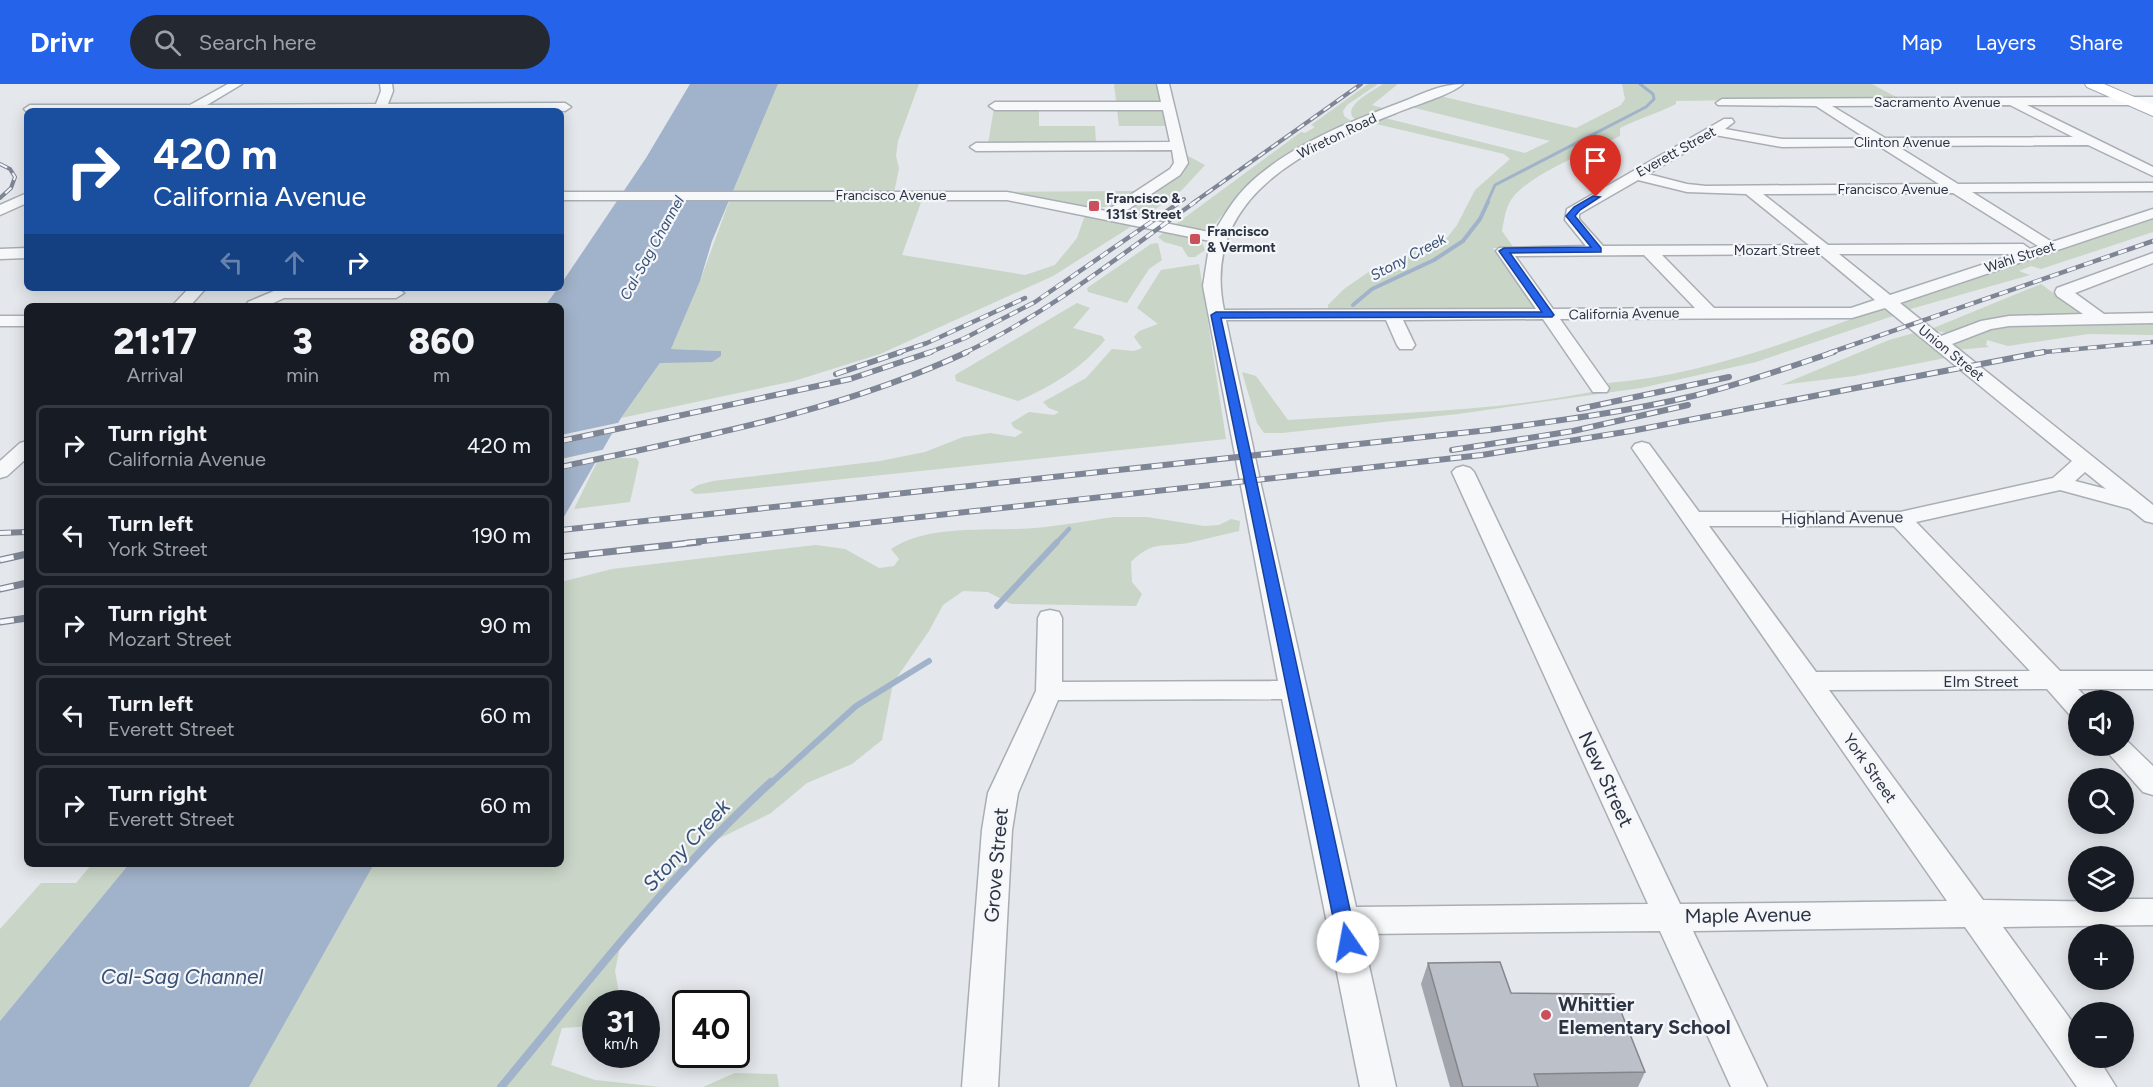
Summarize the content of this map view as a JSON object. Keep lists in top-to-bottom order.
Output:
{
  "streets": {
    "street": [
      "Sacramento Avenue",
      "Wireton Road",
      "Clinton Avenue",
      "Everett Street",
      "Francisco Avenue",
      "Mozart Street",
      "Wahl Street",
      "California Avenue",
      "Union Street",
      "Highland Avenue",
      "Elm Street",
      "York Street",
      "New Street",
      "Grove Street",
      "Maple Avenue"
    ]
  },
  "crossings": [
    ["Sacramento Avenue", "Everett Street"],
    ["Wireton Road", "Francisco Avenue"],
    ["Wireton Road", "California Avenue"],
    ["Wireton Road", "Maple Avenue"],
    ["Clinton Avenue", "Everett Street"],
    ["Everett Street", "Francisco Avenue"],
    ["Everett Street", "Mozart Street"],
    ["Francisco Avenue", "Union Street"],
    ["Mozart Street", "Wahl Street"],
    ["Mozart Street", "California Avenue"],
    ["Mozart Street", "Union Street"],
    ["Wahl Street", "California Avenue"],
    ["Wahl Street", "Union Street"],
    ["California Avenue", "Union Street"],
    ["Union Street", "Highland Avenue"],
    ["Highland Avenue", "York Street"],
    ["Elm Street", "York Street"],
    ["York Street", "Maple Avenue"],
    ["New Street", "Maple Avenue"]
  ],
  "water": ["Cal-Sag Channel", "Stony Creek"],
  "places": {
    "transit": ["Francisco & 131st Street", "Francisco & Vermont"],
    "other": ["Whittier Elementary School"]
  },
  "page": {
    "header": "Drivr",
    "search": "Search here",
    "nav": ["Map", "Layers", "Share"],
    "turn": ["420 m", "California Avenue"],
    "eta": [
      "21:17",
      "Arrival",
      "3",
      "min",
      "860",
      "m"
    ],
    "list": [
      {
        "name": "Turn right",
        "note": "California Avenue",
        "value": "420 m"
      },
      {
        "name": "Turn left",
        "note": "York Street",
        "value": "190 m"
      },
      {
        "name": "Turn right",
        "note": "Mozart Street",
        "value": "90 m"
      },
      {
        "name": "Turn left",
        "note": "Everett Street",
        "value": "60 m"
      },
      {
        "name": "Turn right",
        "note": "Everett Street",
        "value": "60 m"
      }
    ],
    "map_buttons": ["+", "−"],
    "speed": "31 km/h",
    "limit": "40"
  }
}
